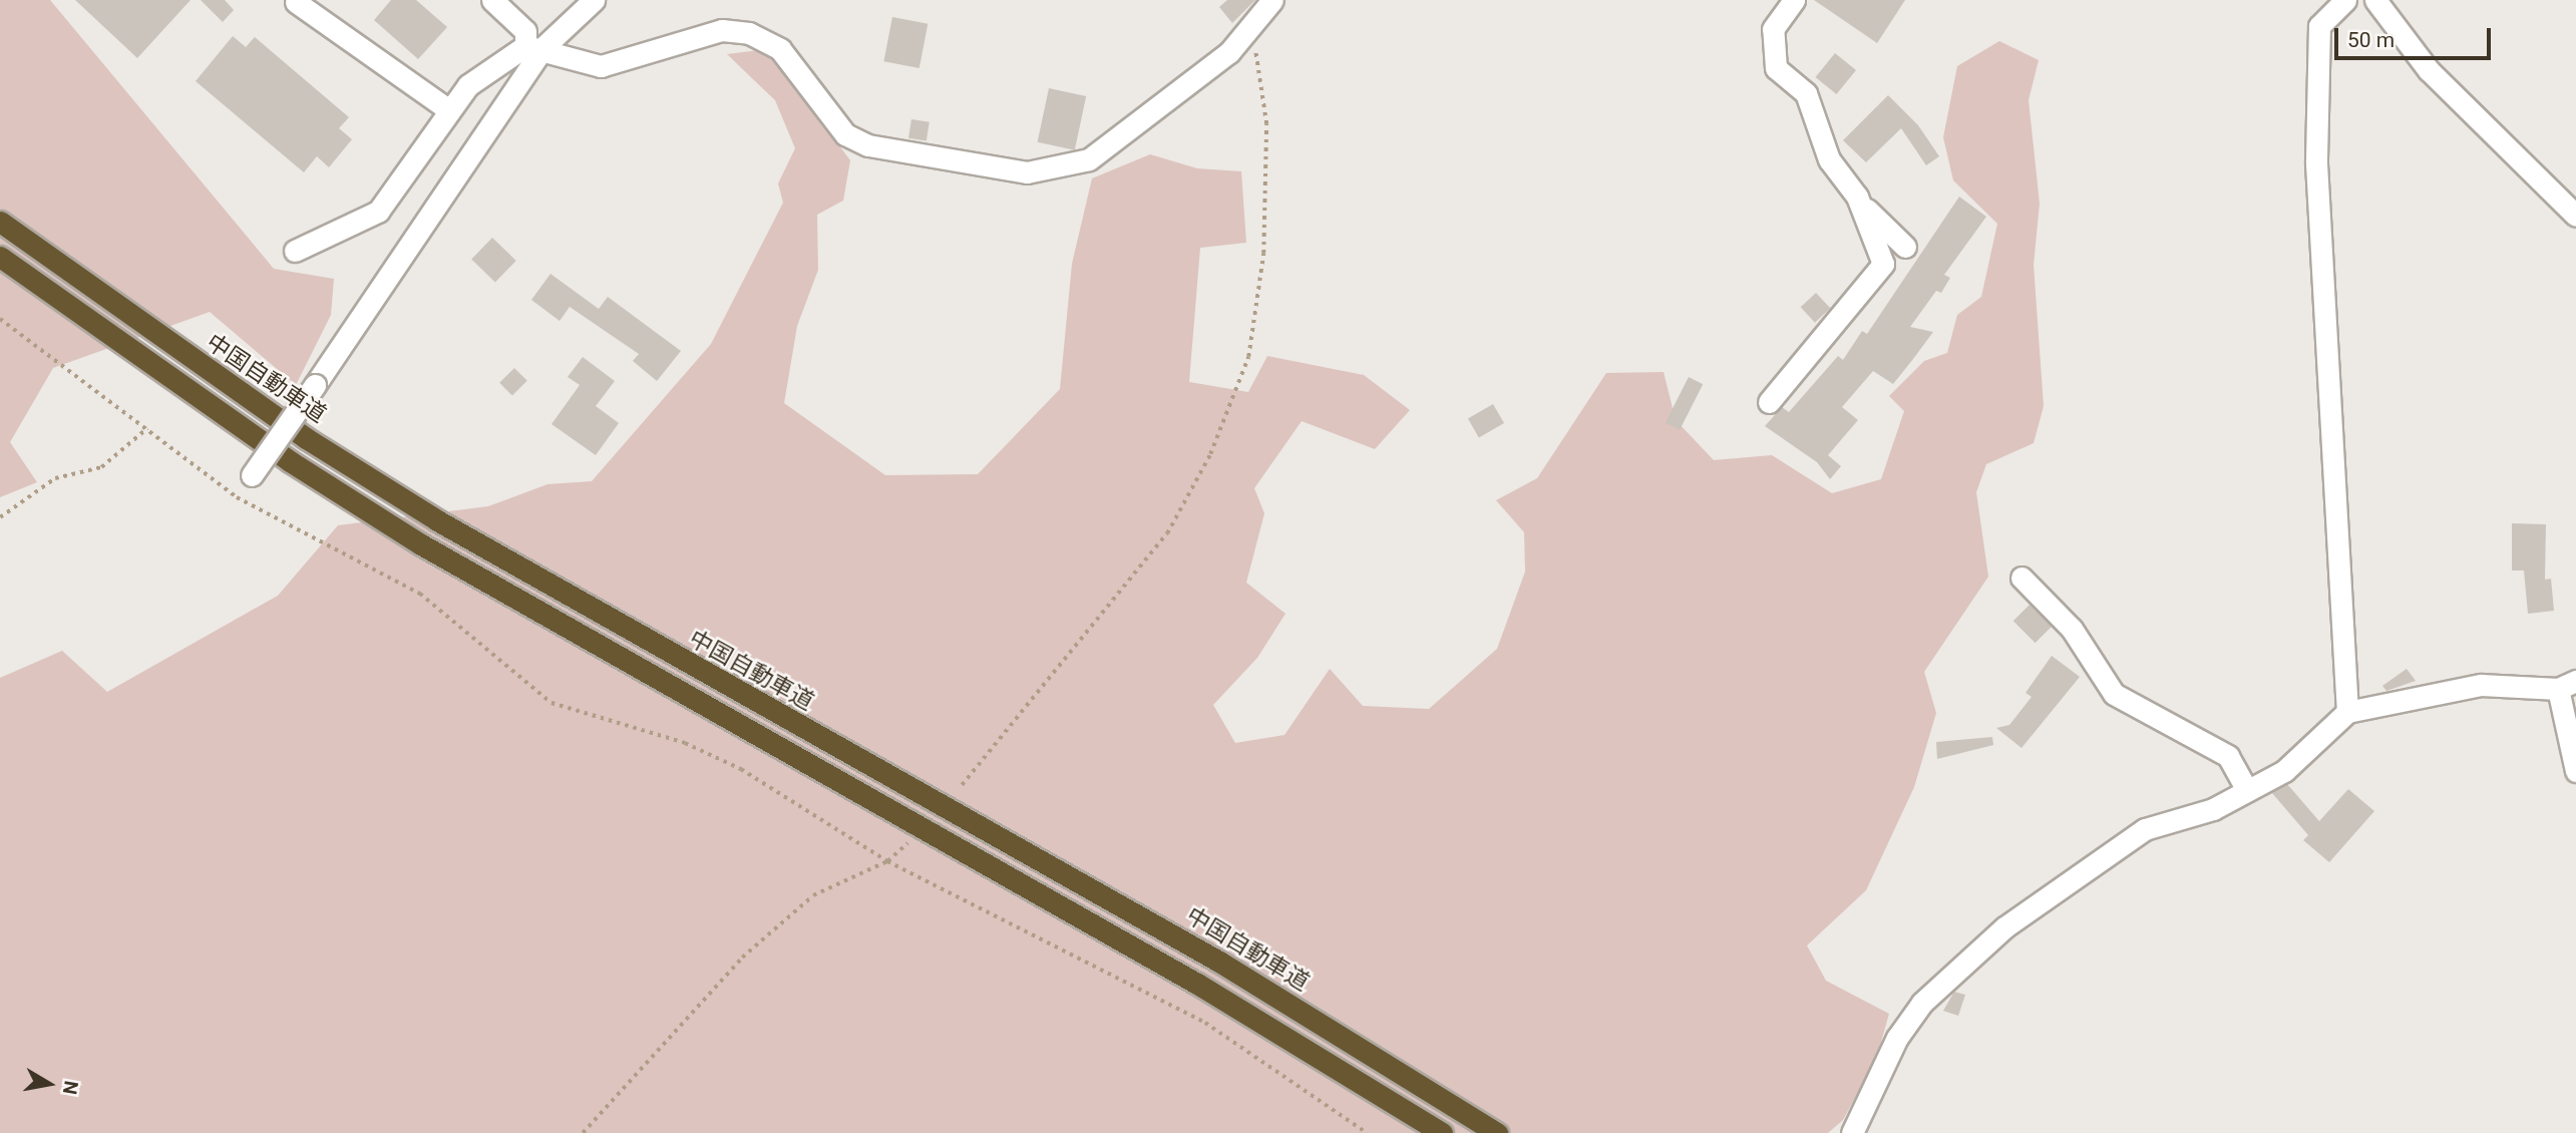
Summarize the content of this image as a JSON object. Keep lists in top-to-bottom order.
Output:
{
  "streets": {
    "highway": ["中国自動車道"]
  },
  "scale_bar": "50 m",
  "north": "right"
}
